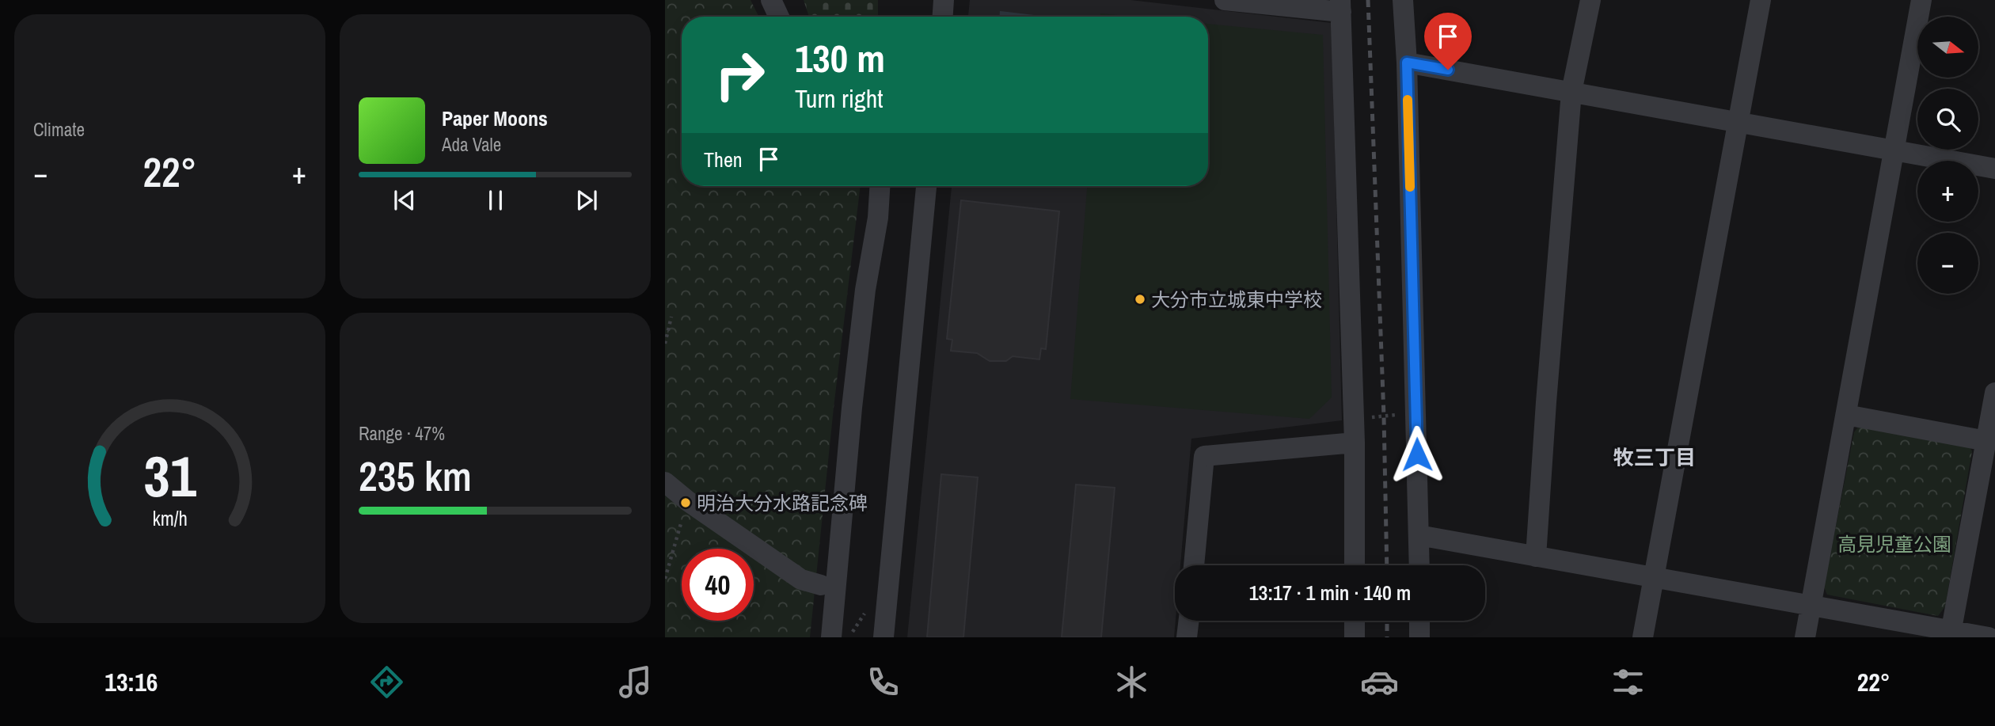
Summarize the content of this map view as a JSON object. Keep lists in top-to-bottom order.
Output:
{
  "districts": ["牧三丁目"],
  "parks": ["高見児童公園"],
  "places": ["大分市立城東中学校", "明治大分水路記念碑"],
  "north": "right",
  "page": {
    "tile": [
      "Climate",
      ["Range · 47%", "235 km"]
    ],
    "map_buttons": ["+", "−"],
    "turn": ["130 m", "Turn right"],
    "song": ["Paper Moons", "Ada Vale"],
    "then": "Then",
    "heat": ["−", "22°", "+"],
    "limit": "40",
    "trip": "13:17 · 1 min · 140 m",
    "tabs": ["13:16", "22°"],
    "gauge": ["31", "km/h"]
  }
}
